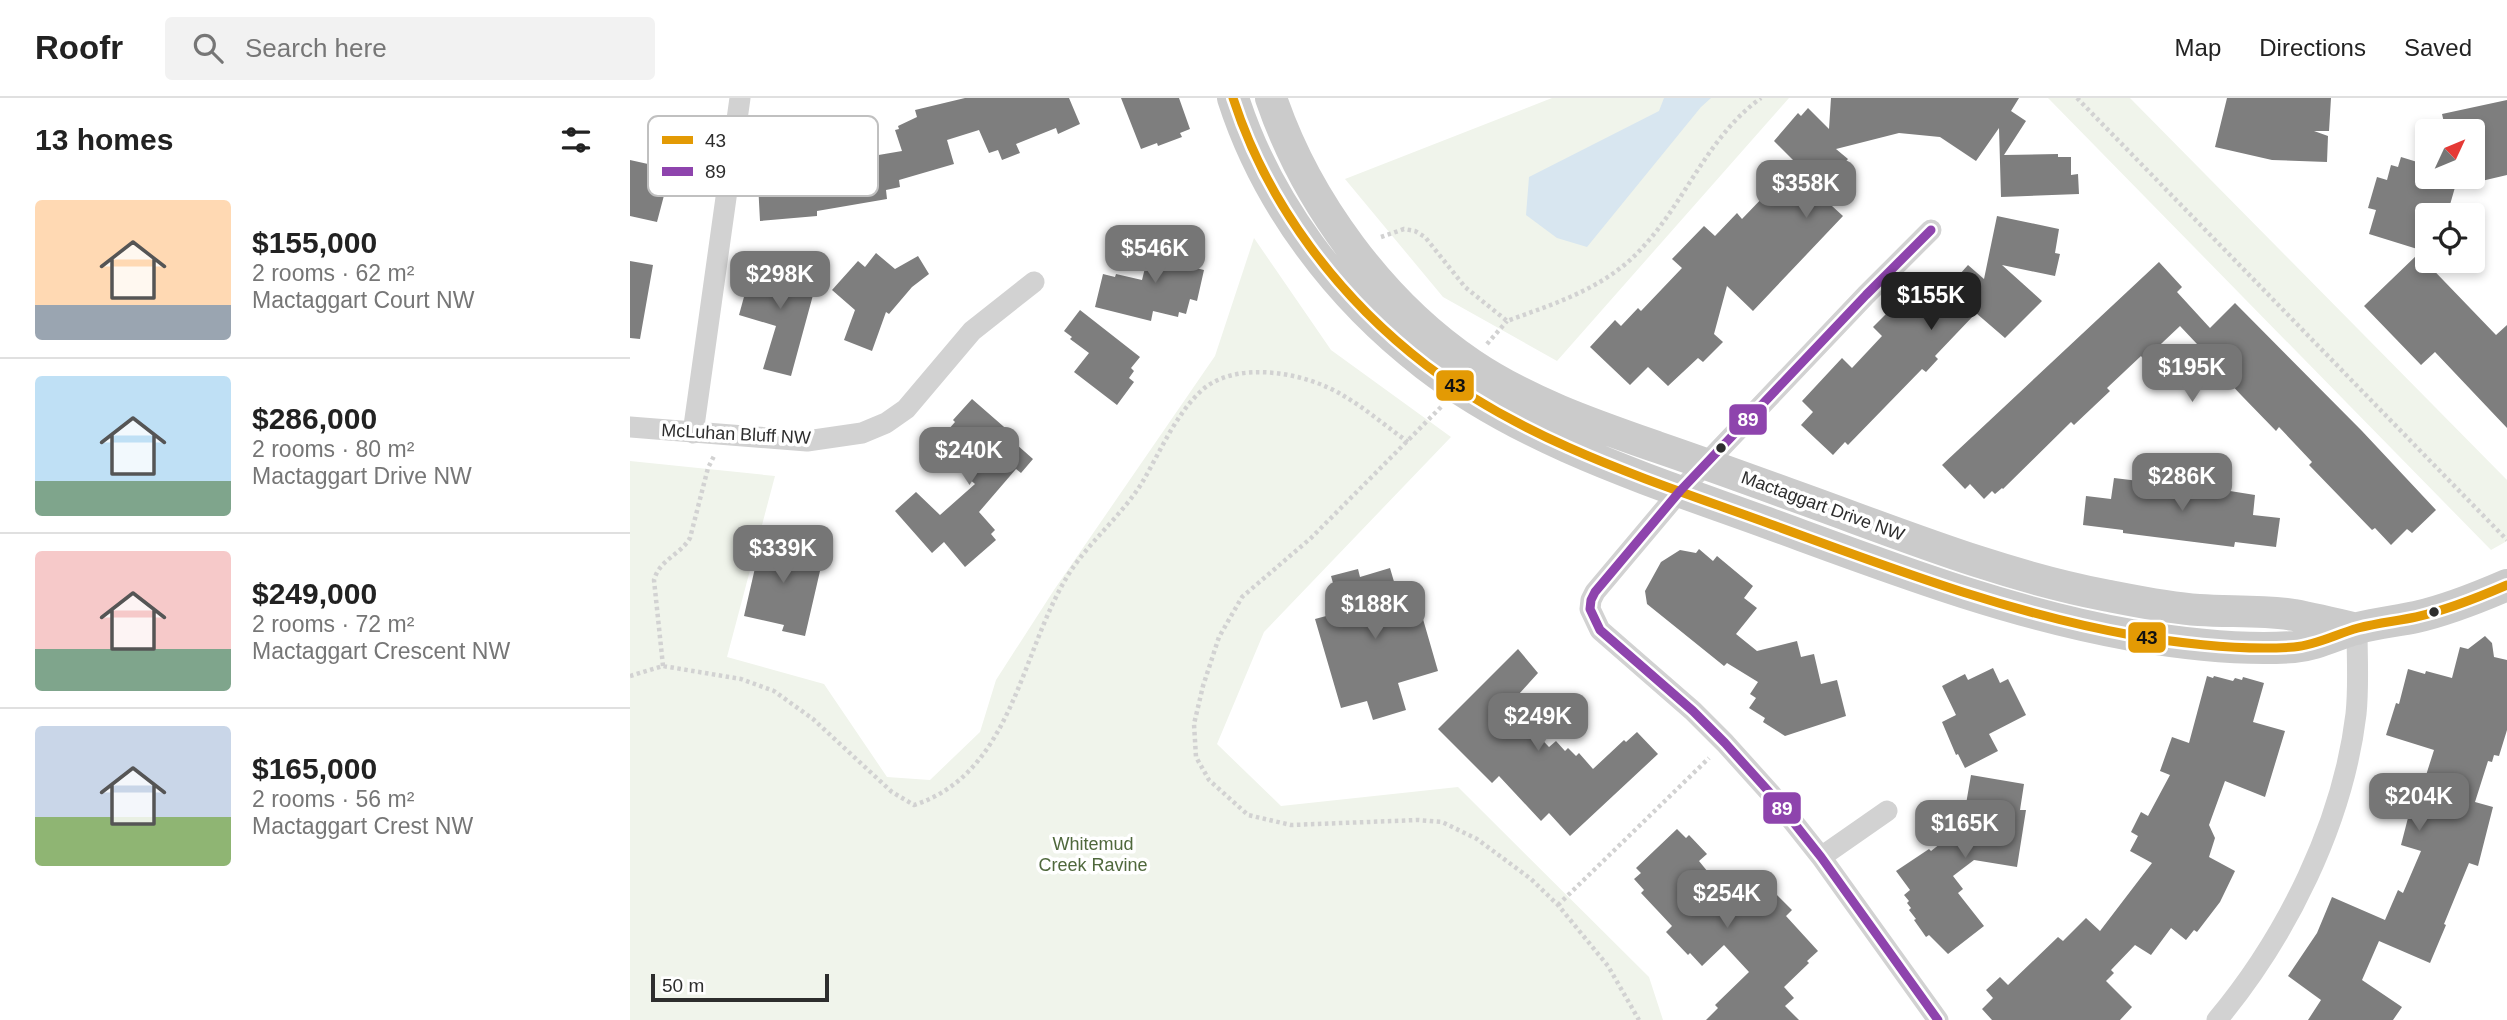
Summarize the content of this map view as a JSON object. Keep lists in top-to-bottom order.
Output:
{
  "streets": {
    "street": ["McLuhan Bluff NW", "Mactaggart Drive NW"]
  },
  "parks": ["Whitemud Creek Ravine"],
  "lines": ["transit line 43", "transit line 89"],
  "legend": ["43", "89"],
  "scale_bar": "50 m",
  "north": "top right",
  "page": {
    "header": "Roofr",
    "search": "Search here",
    "nav": ["Map", "Directions", "Saved"],
    "heading": "13 homes",
    "price": [
      "$358K",
      "$546K",
      "$298K",
      "$155K",
      "$195K",
      "$240K",
      "$286K",
      "$339K",
      "$188K",
      "$249K",
      "$204K",
      "$165K",
      "$254K"
    ],
    "list": [
      {
        "name": "$155,000",
        "note": "2 rooms · 62 m² · Mactaggart Court NW"
      },
      {
        "name": "$286,000",
        "note": "2 rooms · 80 m² · Mactaggart Drive NW"
      },
      {
        "name": "$249,000",
        "note": "2 rooms · 72 m² · Mactaggart Crescent NW"
      },
      {
        "name": "$165,000",
        "note": "2 rooms · 56 m² · Mactaggart Crest NW"
      }
    ],
    "scale": "50 m"
  }
}
